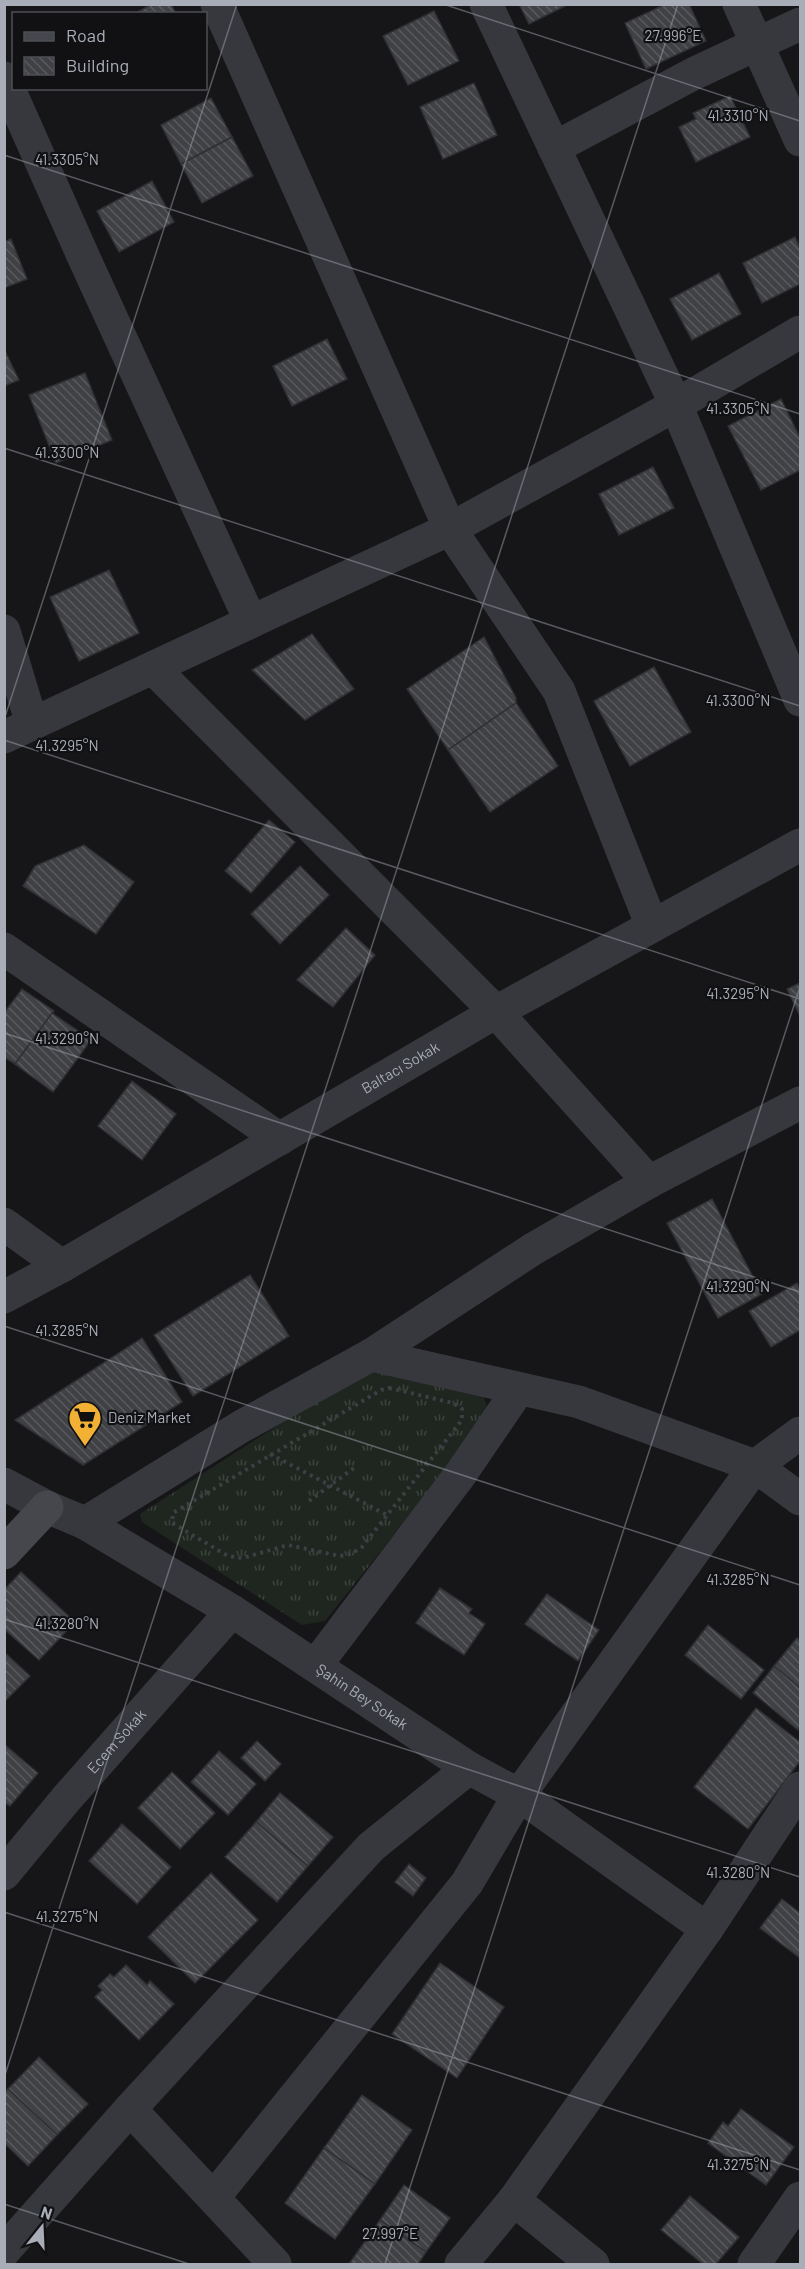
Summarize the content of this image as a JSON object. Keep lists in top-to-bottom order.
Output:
{
  "streets": {
    "street": ["Baltacı Sokak", "Şahin Bey Sokak", "Ecem Sokak"]
  },
  "crossings": [
    ["Şahin Bey Sokak", "Ecem Sokak"]
  ],
  "places": {
    "supermarket": ["Deniz Market"]
  },
  "legend": ["Road", "Building"],
  "north": "top",
  "coordinates": [
    "27.996°E",
    "41.3310°N",
    "41.3305°N",
    "41.3300°N",
    "41.3295°N",
    "41.3290°N",
    "41.3285°N",
    "41.3280°N",
    "41.3275°N",
    "27.997°E"
  ]
}
